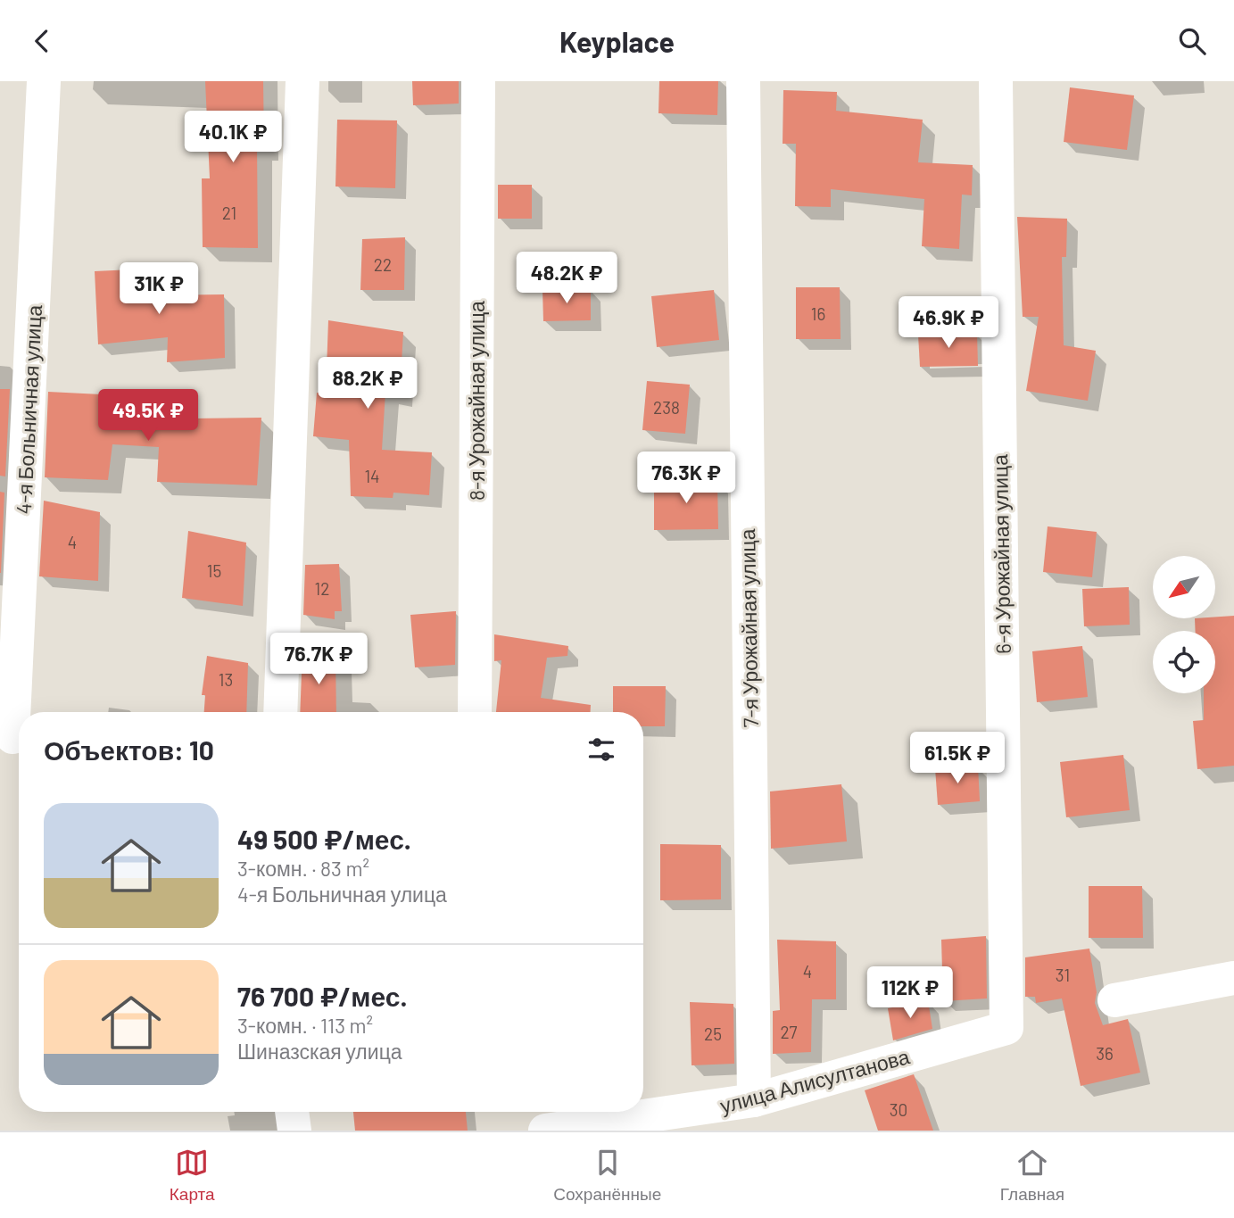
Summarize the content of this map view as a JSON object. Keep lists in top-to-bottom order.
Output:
{
  "streets": {
    "street": [
      "8-я Урожайная улица",
      "4-я Больничная улица",
      "6-я Урожайная улица",
      "7-я Урожайная улица",
      "улица Алисултанова"
    ]
  },
  "crossings": [
    ["6-я Урожайная улица", "улица Алисултанова"],
    ["7-я Урожайная улица", "улица Алисултанова"]
  ],
  "house_numbers": [
    "21",
    "22",
    "16",
    "238",
    "14",
    "4",
    "15",
    "12",
    "13",
    "4",
    "31",
    "27",
    "25",
    "36",
    "30"
  ],
  "north": "bottom left",
  "page": {
    "header": "Keyplace",
    "price": [
      "40.1K ₽",
      "48.2K ₽",
      "31K ₽",
      "46.9K ₽",
      "88.2K ₽",
      "49.5K ₽",
      "76.3K ₽",
      "76.7K ₽",
      "61.5K ₽",
      "112K ₽"
    ],
    "heading": "Объектов: 10",
    "list": [
      {
        "name": "49 500 ₽/мес.",
        "note": "3-комн. · 83 m² · 4-я Больничная улица"
      },
      {
        "name": "76 700 ₽/мес.",
        "note": "3-комн. · 113 m² · Шиназская улица"
      }
    ],
    "tabs": ["Карта", "Сохранённые", "Главная"]
  }
}
